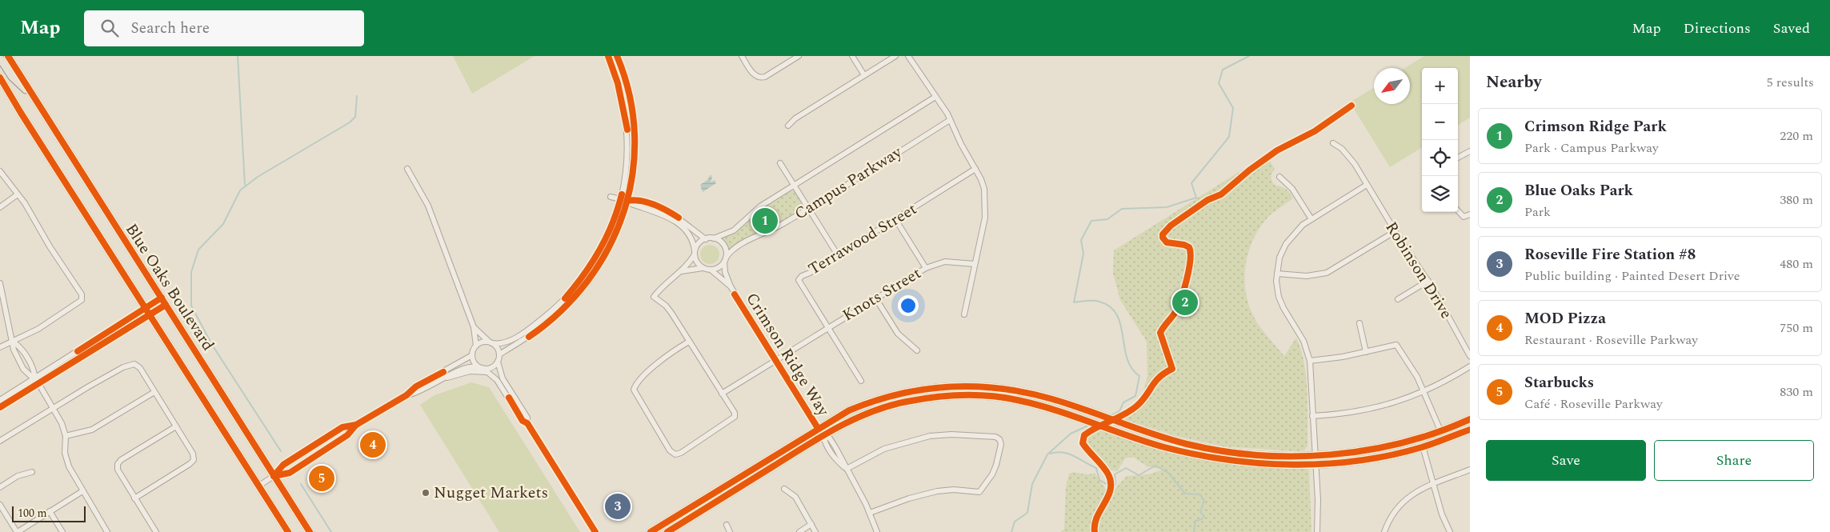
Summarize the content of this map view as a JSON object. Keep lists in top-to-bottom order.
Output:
{
  "streets": {
    "main road": ["Blue Oaks Boulevard"],
    "street": [
      "Campus Parkway",
      "Terrawood Street",
      "Robinson Drive",
      "Knots Street",
      "Crimson Ridge Way"
    ]
  },
  "crossings": [
    ["Campus Parkway", "Crimson Ridge Way"],
    ["Terrawood Street", "Knots Street"],
    ["Knots Street", "Crimson Ridge Way"]
  ],
  "places": ["Nugget Markets"],
  "scale_bar": "100 m",
  "north": "bottom left",
  "page": {
    "header": "Map",
    "search": "Search here",
    "nav": ["Map", "Directions", "Saved"],
    "heading": ["Nearby", "5 results"],
    "map_buttons": ["+", "−"],
    "list": [
      {
        "mark": "1",
        "name": "Crimson Ridge Park",
        "note": "Park · Campus Parkway",
        "value": "220 m"
      },
      {
        "mark": "2",
        "name": "Blue Oaks Park",
        "note": "Park",
        "value": "380 m"
      },
      {
        "mark": "3",
        "name": "Roseville Fire Station #8",
        "note": "Public building · Painted Desert Drive",
        "value": "480 m"
      },
      {
        "mark": "4",
        "name": "MOD Pizza",
        "note": "Restaurant · Roseville Parkway",
        "value": "750 m"
      },
      {
        "mark": "5",
        "name": "Starbucks",
        "note": "Café · Roseville Parkway",
        "value": "830 m"
      }
    ],
    "pins": [
      "1",
      "2",
      "4",
      "5",
      "3"
    ],
    "buttons": ["Save", "Share"],
    "scale": "100 m"
  }
}
